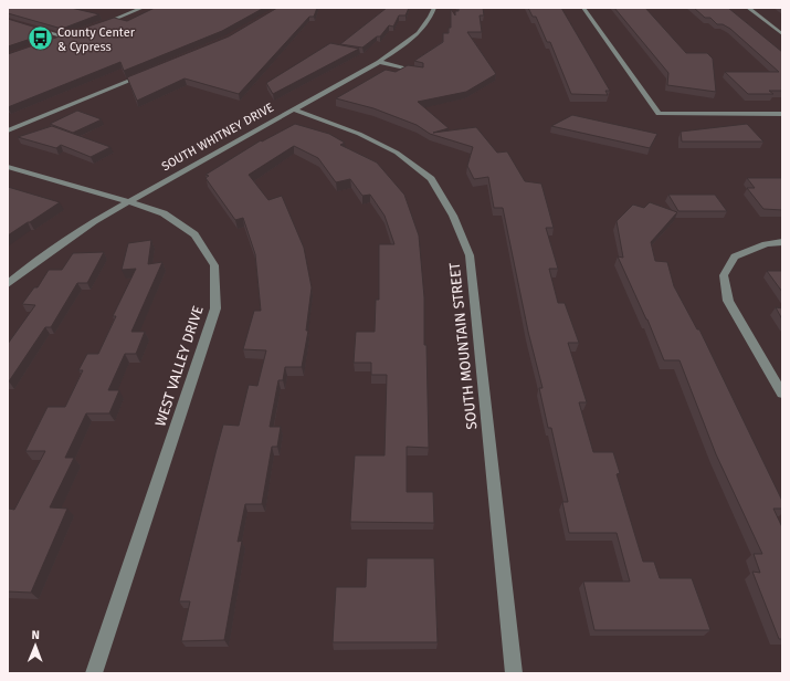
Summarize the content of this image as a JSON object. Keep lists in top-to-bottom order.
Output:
{
  "streets": {
    "street": ["SOUTH WHITNEY DRIVE", "SOUTH MOUNTAIN STREET", "WEST VALLEY DRIVE"]
  },
  "crossings": [
    ["SOUTH WHITNEY DRIVE", "SOUTH MOUNTAIN STREET"],
    ["SOUTH WHITNEY DRIVE", "WEST VALLEY DRIVE"]
  ],
  "places": {
    "bus stop": ["County Center & Cypress"]
  },
  "north": "top"
}
